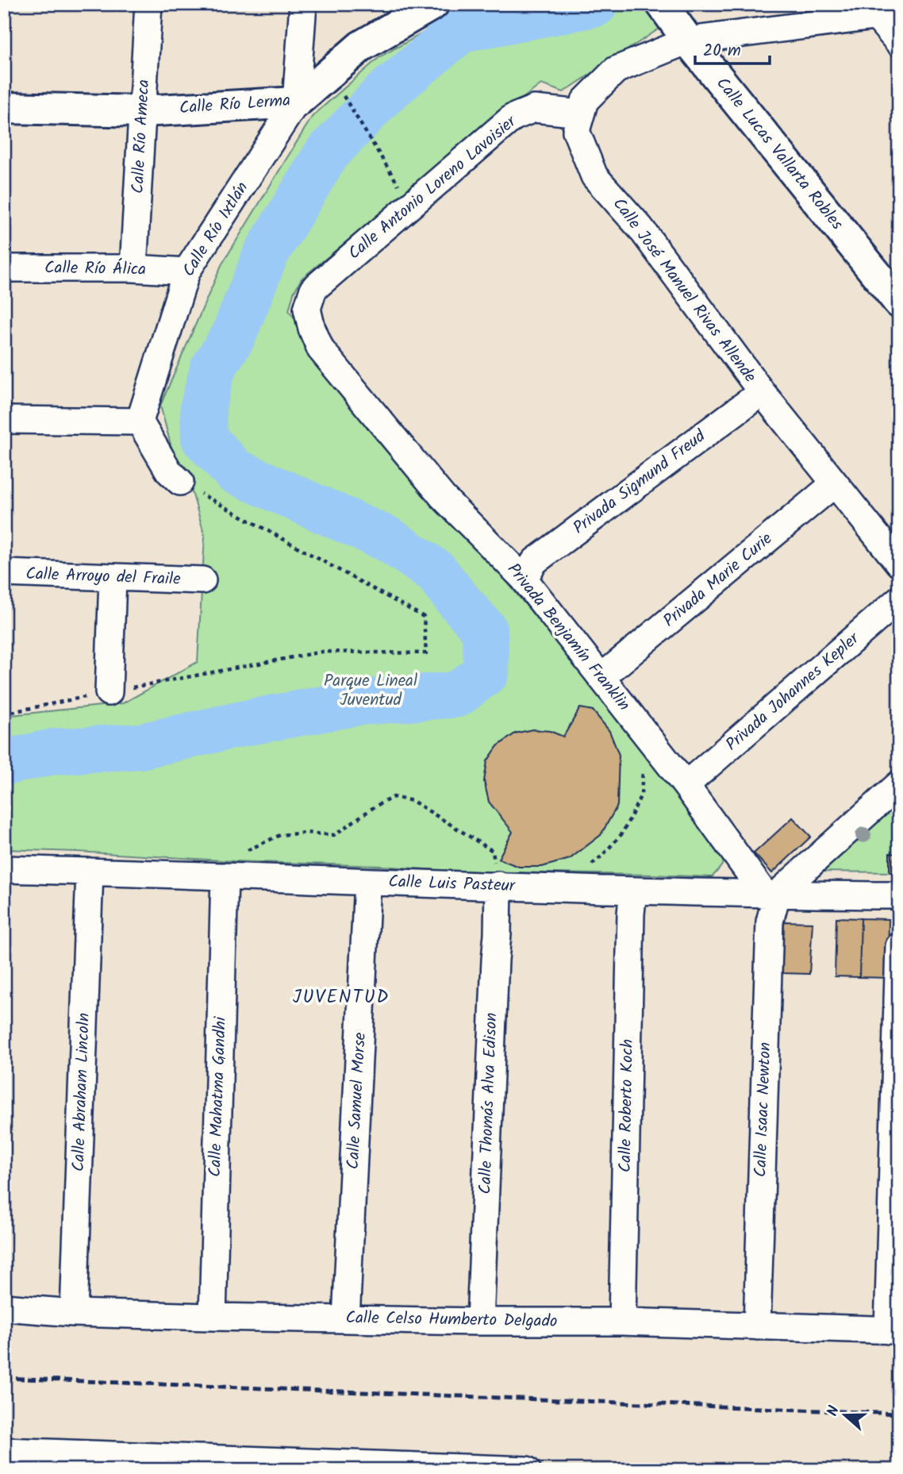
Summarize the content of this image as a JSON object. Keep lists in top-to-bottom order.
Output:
{
  "streets": {
    "street": [
      "Calle Río Lerma",
      "Calle Río Ameca",
      "Calle Lucas Vallarta Robles",
      "Calle Antonio Loreno Lavoisier",
      "Calle Río Ixtlán",
      "Calle Río Álica",
      "Calle José Manuel Rivas Allende",
      "Privada Sigmund Freud",
      "Calle Arroyo del Fraile",
      "Privada Marie Curie",
      "Privada Benjamín Franklin",
      "Privada Johannes Kepler",
      "Calle Luis Pasteur",
      "Calle Abraham Lincoln",
      "Calle Mahatma Gandhi",
      "Calle Samuel Morse",
      "Calle Thomás Alva Edison",
      "Calle Roberto Koch",
      "Calle Isaac Newton",
      "Calle Celso Humberto Delgado"
    ]
  },
  "crossings": [
    ["Calle Río Lerma", "Calle Río Ameca"],
    ["Calle Río Lerma", "Calle Río Ixtlán"],
    ["Calle Río Ameca", "Calle Río Álica"],
    ["Calle Lucas Vallarta Robles", "Calle José Manuel Rivas Allende"],
    ["Calle Antonio Loreno Lavoisier", "Calle José Manuel Rivas Allende"],
    ["Calle Antonio Loreno Lavoisier", "Privada Benjamín Franklin"],
    ["Calle Río Ixtlán", "Calle Río Álica"],
    ["Calle José Manuel Rivas Allende", "Privada Sigmund Freud"],
    ["Calle José Manuel Rivas Allende", "Privada Marie Curie"],
    ["Privada Sigmund Freud", "Privada Benjamín Franklin"],
    ["Privada Marie Curie", "Privada Benjamín Franklin"],
    ["Privada Benjamín Franklin", "Privada Johannes Kepler"],
    ["Privada Benjamín Franklin", "Calle Luis Pasteur"],
    ["Privada Benjamín Franklin", "Calle Isaac Newton"],
    ["Calle Luis Pasteur", "Calle Abraham Lincoln"],
    ["Calle Luis Pasteur", "Calle Mahatma Gandhi"],
    ["Calle Luis Pasteur", "Calle Samuel Morse"],
    ["Calle Luis Pasteur", "Calle Thomás Alva Edison"],
    ["Calle Luis Pasteur", "Calle Roberto Koch"],
    ["Calle Luis Pasteur", "Calle Isaac Newton"],
    ["Calle Abraham Lincoln", "Calle Celso Humberto Delgado"],
    ["Calle Mahatma Gandhi", "Calle Celso Humberto Delgado"],
    ["Calle Samuel Morse", "Calle Celso Humberto Delgado"],
    ["Calle Thomás Alva Edison", "Calle Celso Humberto Delgado"],
    ["Calle Roberto Koch", "Calle Celso Humberto Delgado"],
    ["Calle Isaac Newton", "Calle Celso Humberto Delgado"]
  ],
  "districts": ["JUVENTUD"],
  "parks": ["Parque Lineal Juventud"],
  "scale_bar": "20 m",
  "north": "left"
}
